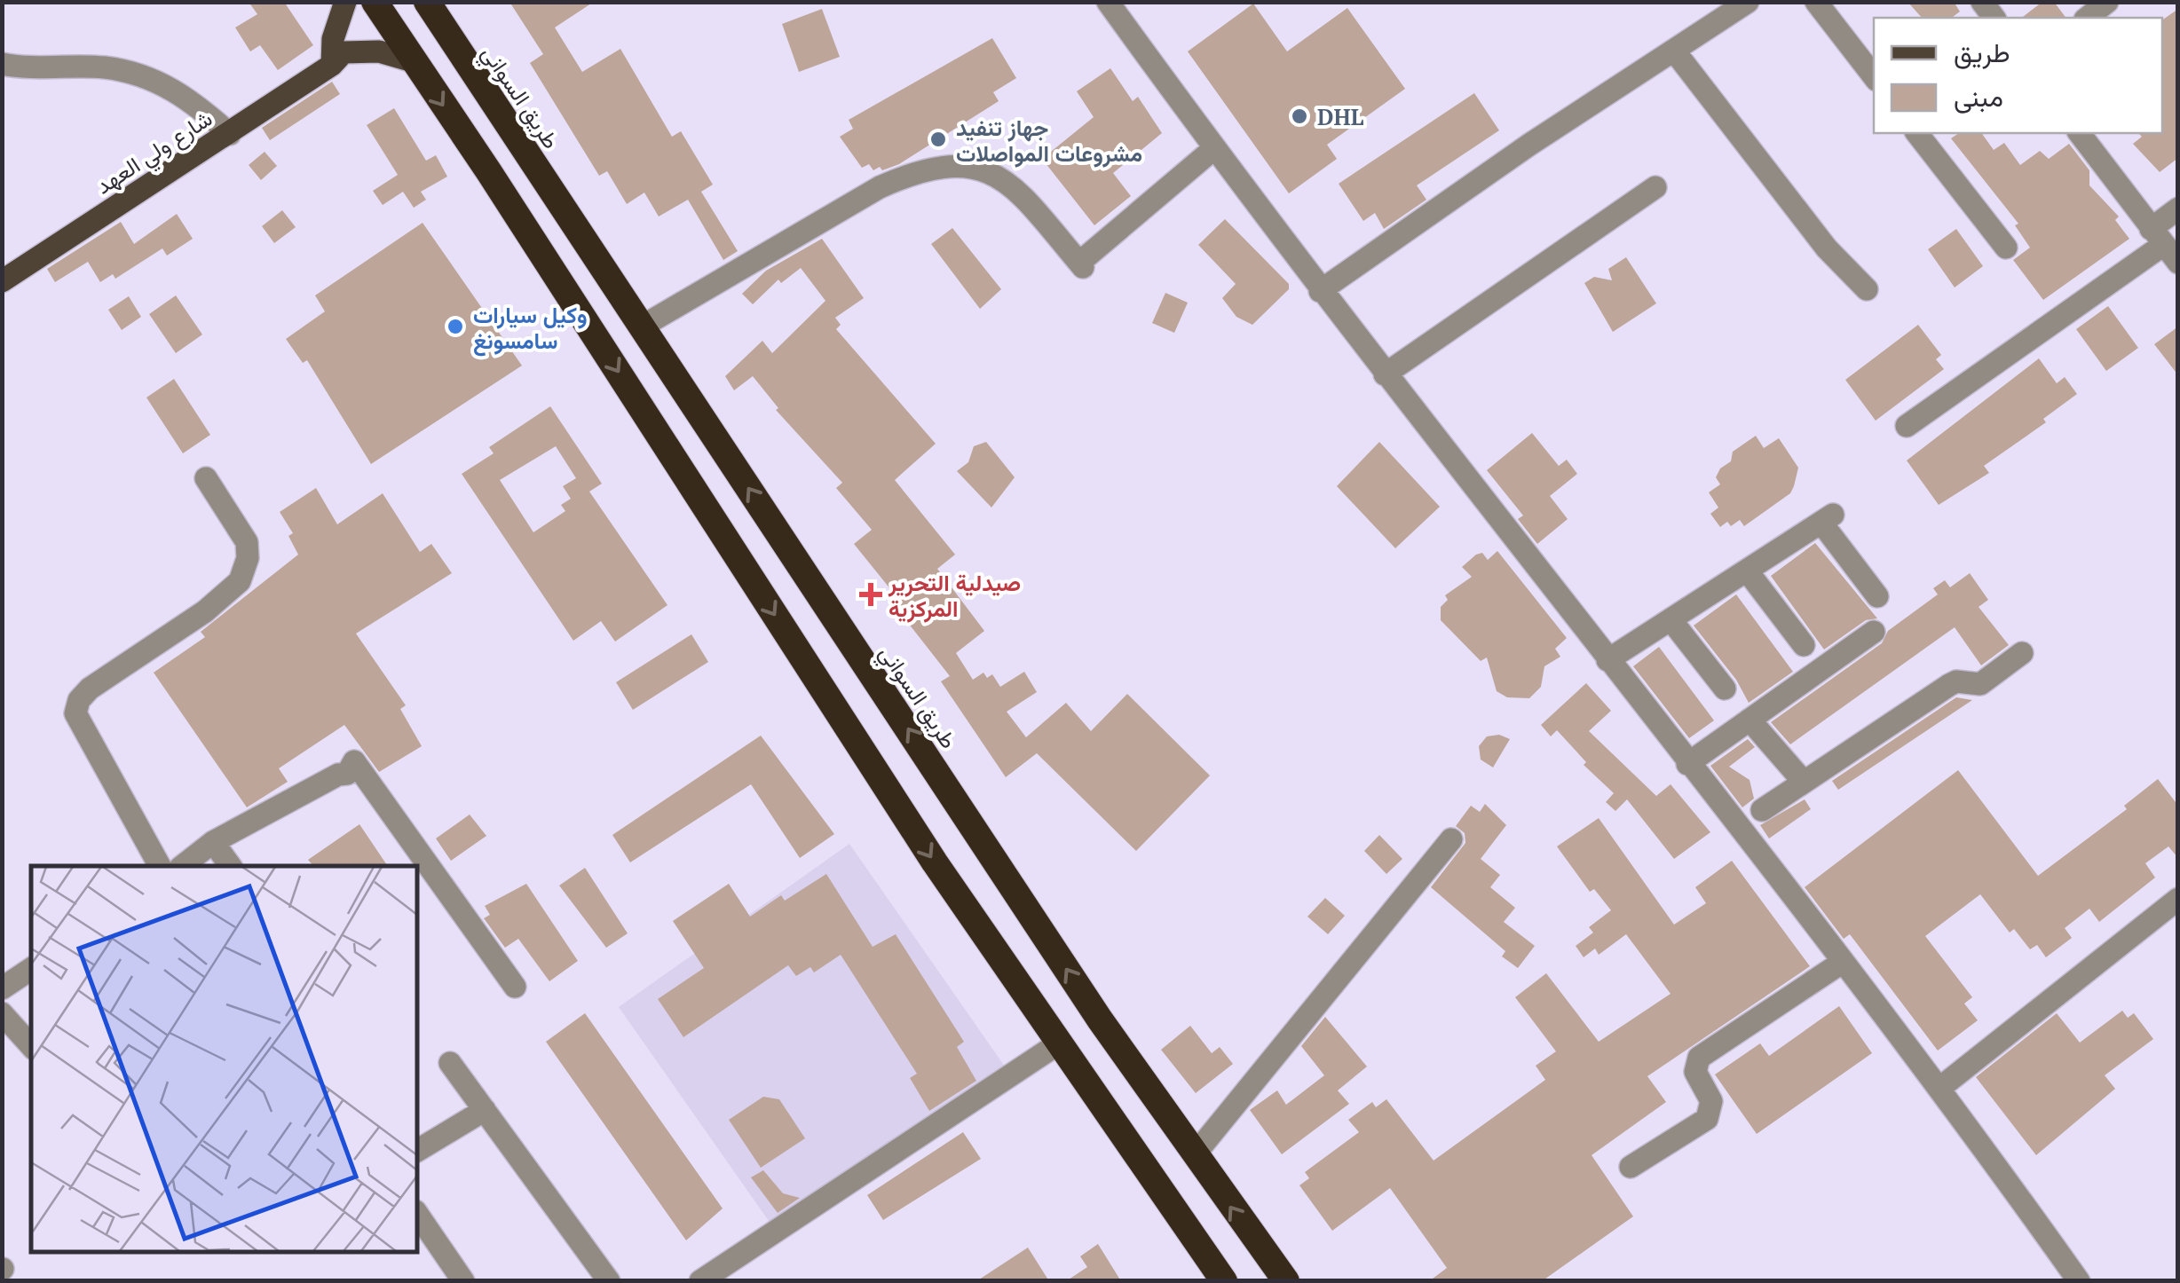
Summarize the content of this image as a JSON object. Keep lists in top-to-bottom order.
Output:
{
  "streets": {
    "highway": ["طريق السواني"],
    "main road": ["شارع ولي العهد"]
  },
  "places": {
    "other": ["DHL", "جهاز تنفيد مشروعات المواصلات", "وكيل سيارات سامسونغ"],
    "health": ["صيدلية التحرير المركزية"]
  },
  "legend": ["طريق", "مبنى"]
}
